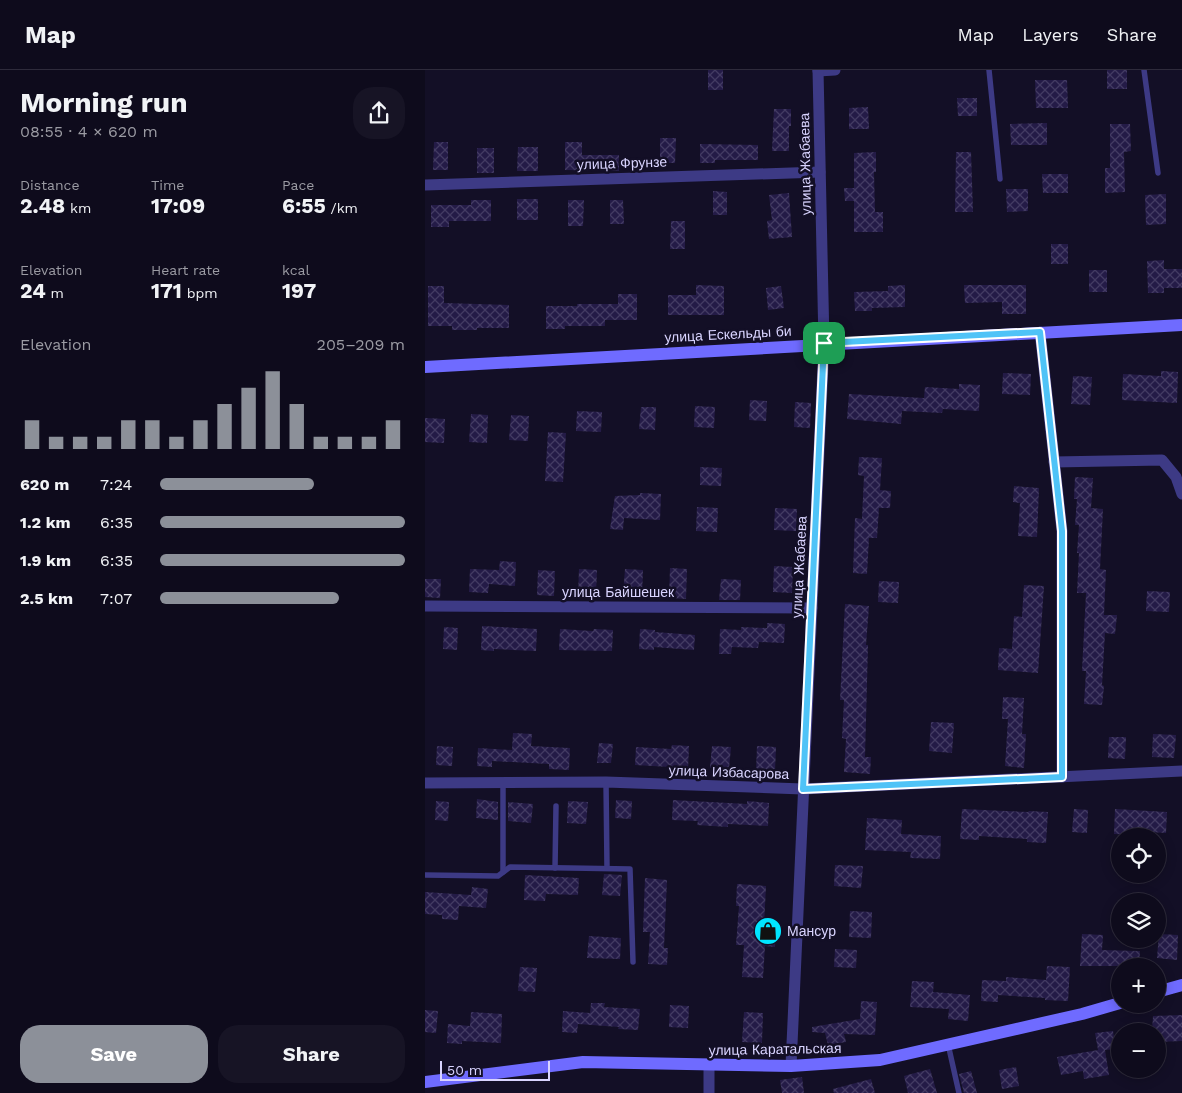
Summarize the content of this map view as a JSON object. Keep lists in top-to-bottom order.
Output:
{
  "streets": {
    "street": [
      "улица Фрунзе",
      "улица Жабаева",
      "улица Ескельды би",
      "улица Байшешек",
      "улица Избасарова",
      "улица Каратальская"
    ]
  },
  "crossings": [
    ["улица Фрунзе", "улица Жабаева"],
    ["улица Жабаева", "улица Ескельды би"],
    ["улица Жабаева", "улица Байшешек"],
    ["улица Жабаева", "улица Избасарова"],
    ["улица Жабаева", "улица Каратальская"]
  ],
  "places": {
    "shop": ["Мансур"]
  },
  "scale_bar": "50 m",
  "page": {
    "header": "Map",
    "nav": ["Map", "Layers", "Share"],
    "heading": ["Morning run", "08:55 · 4 × 620 m"],
    "stats": [
      ["Distance", "2.48 km"],
      ["Time", "17:09"],
      ["Pace", "6:55 /km"],
      ["Elevation", "24 m"],
      ["Heart rate", "171 bpm"],
      ["kcal", "197"]
    ],
    "chart": ["Elevation", "205–209 m"],
    "list": [
      {
        "name": "620 m",
        "note": "7:24"
      },
      {
        "name": "1.2 km",
        "note": "6:35"
      },
      {
        "name": "1.9 km",
        "note": "6:35"
      },
      {
        "name": "2.5 km",
        "note": "7:07"
      }
    ],
    "map_buttons": ["+", "−"],
    "buttons": ["Save", "Share"],
    "scale": "50 m"
  }
}
